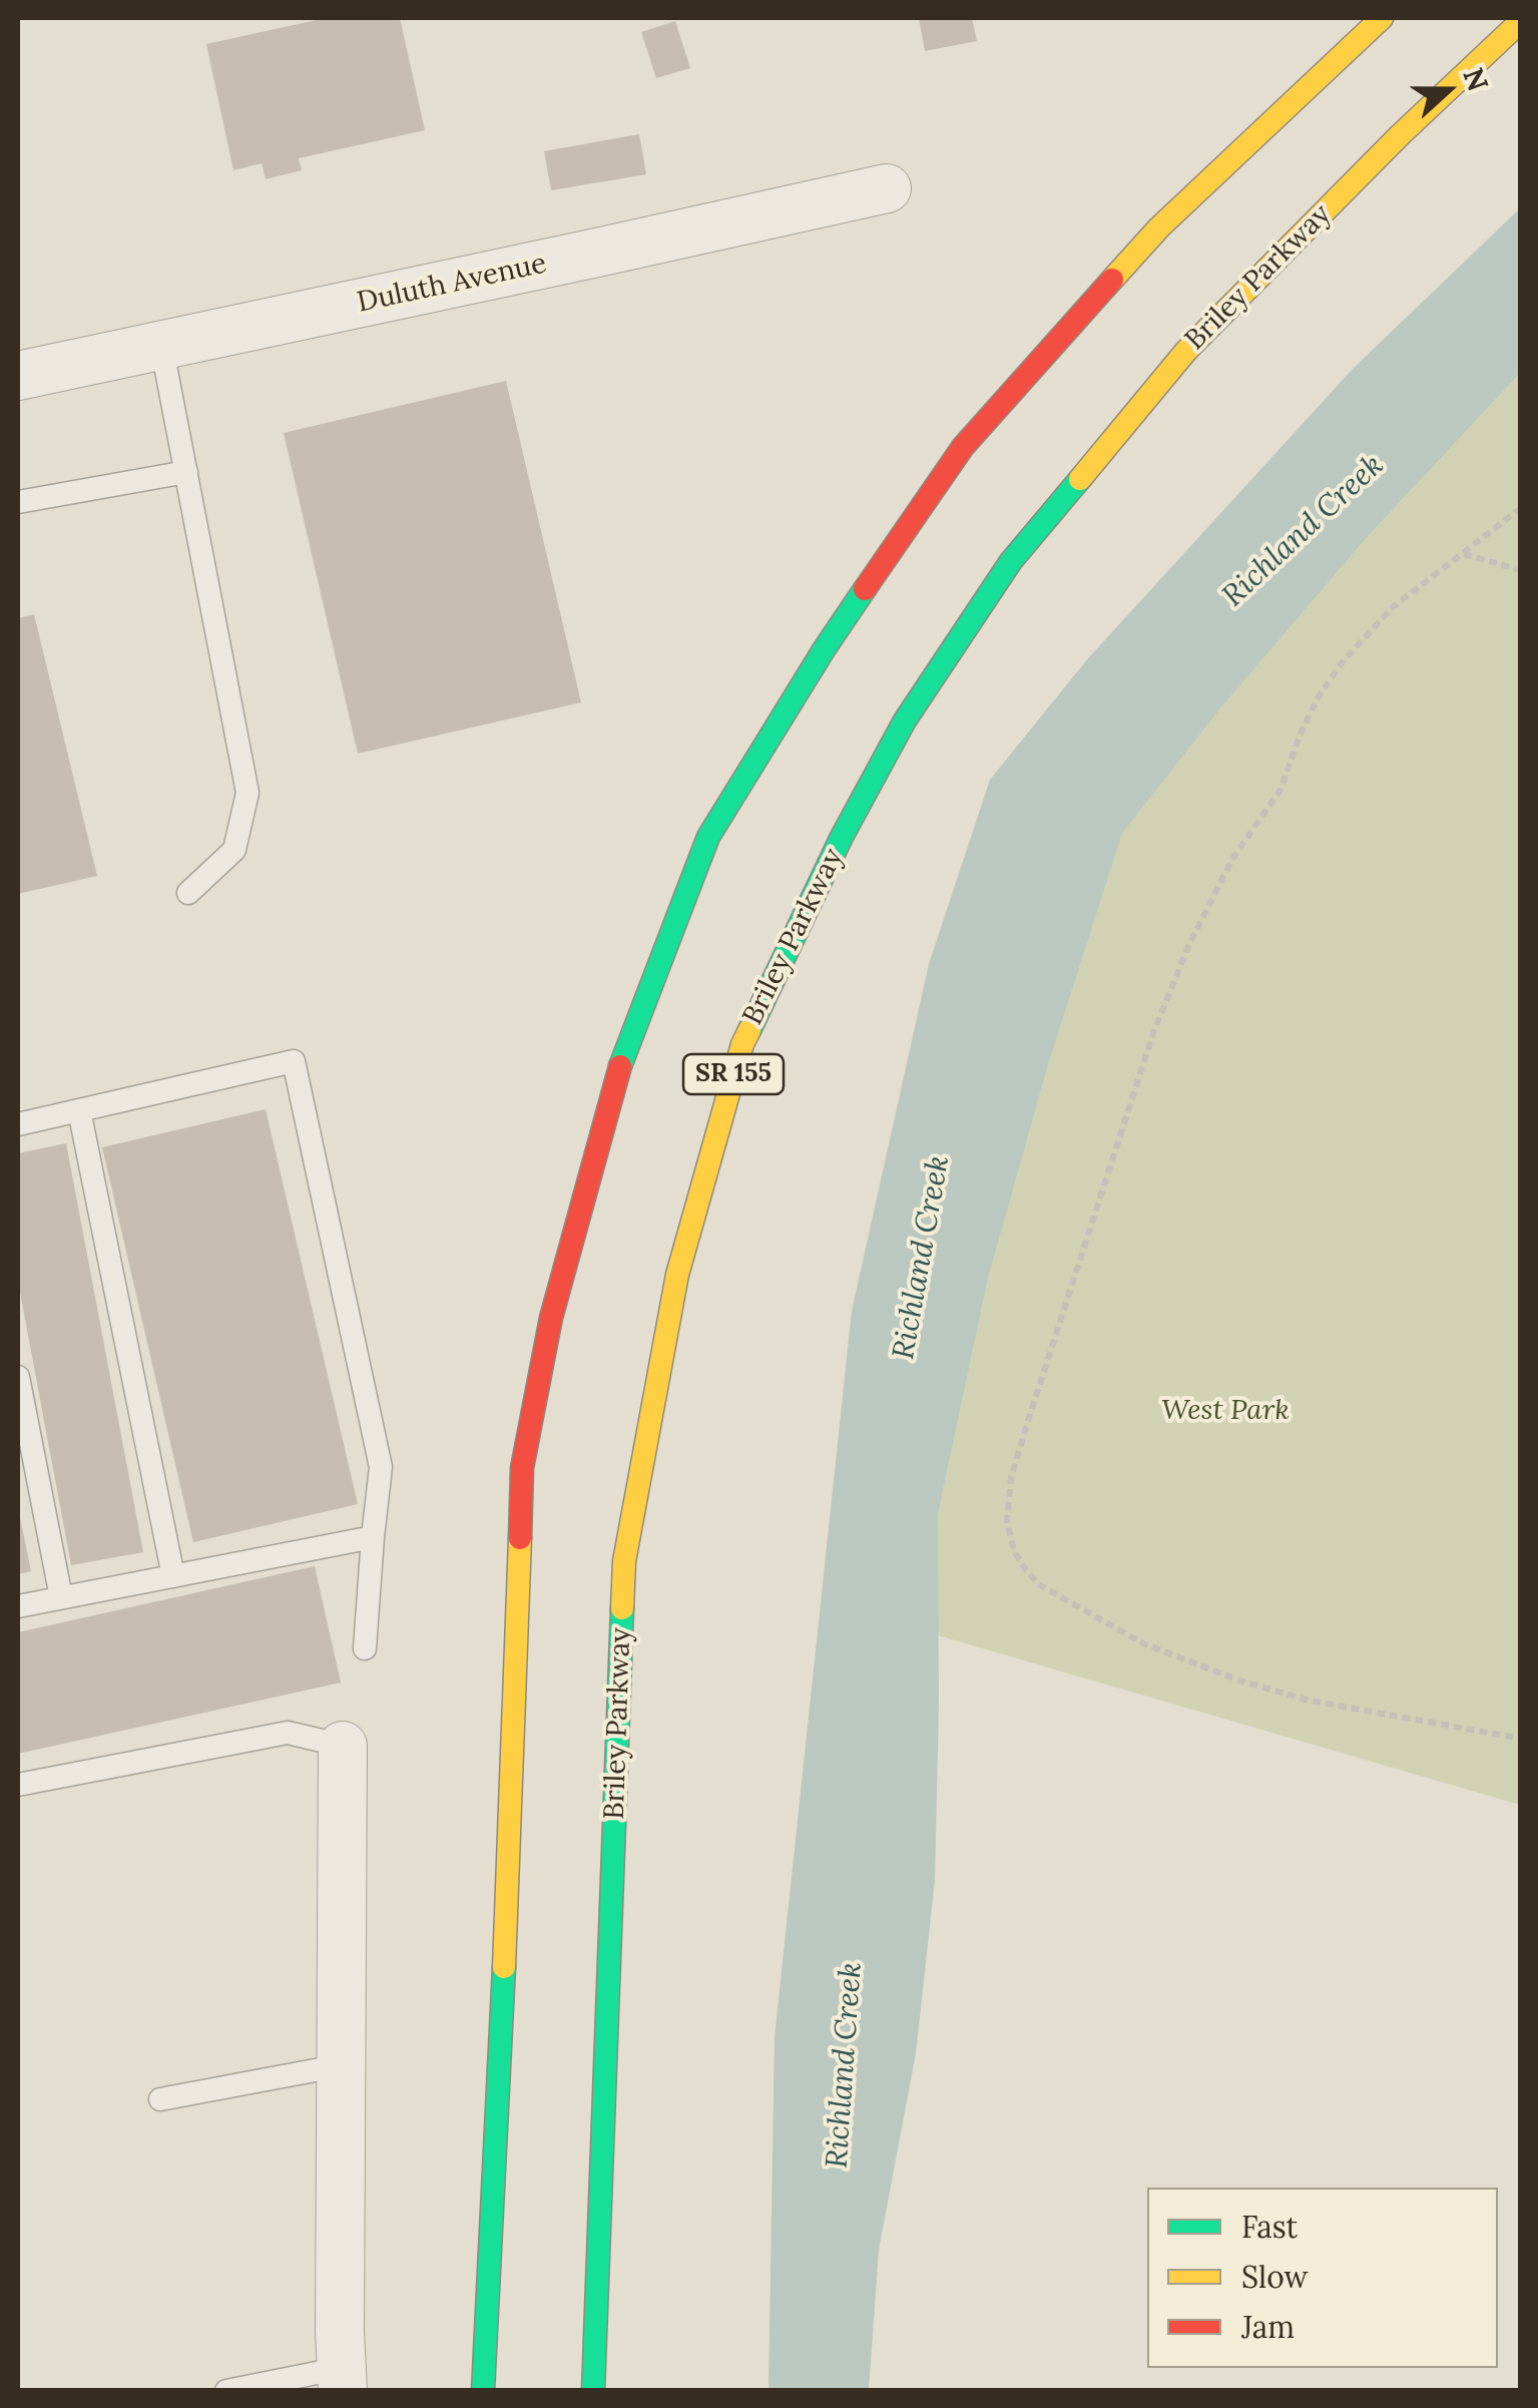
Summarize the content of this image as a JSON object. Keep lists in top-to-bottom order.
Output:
{
  "streets": {
    "highway": ["Briley Parkway", "SR 155"],
    "street": ["Duluth Avenue"]
  },
  "water": ["Richland Creek"],
  "parks": ["West Park"],
  "legend": ["Fast", "Slow", "Jam"],
  "north": "right"
}
